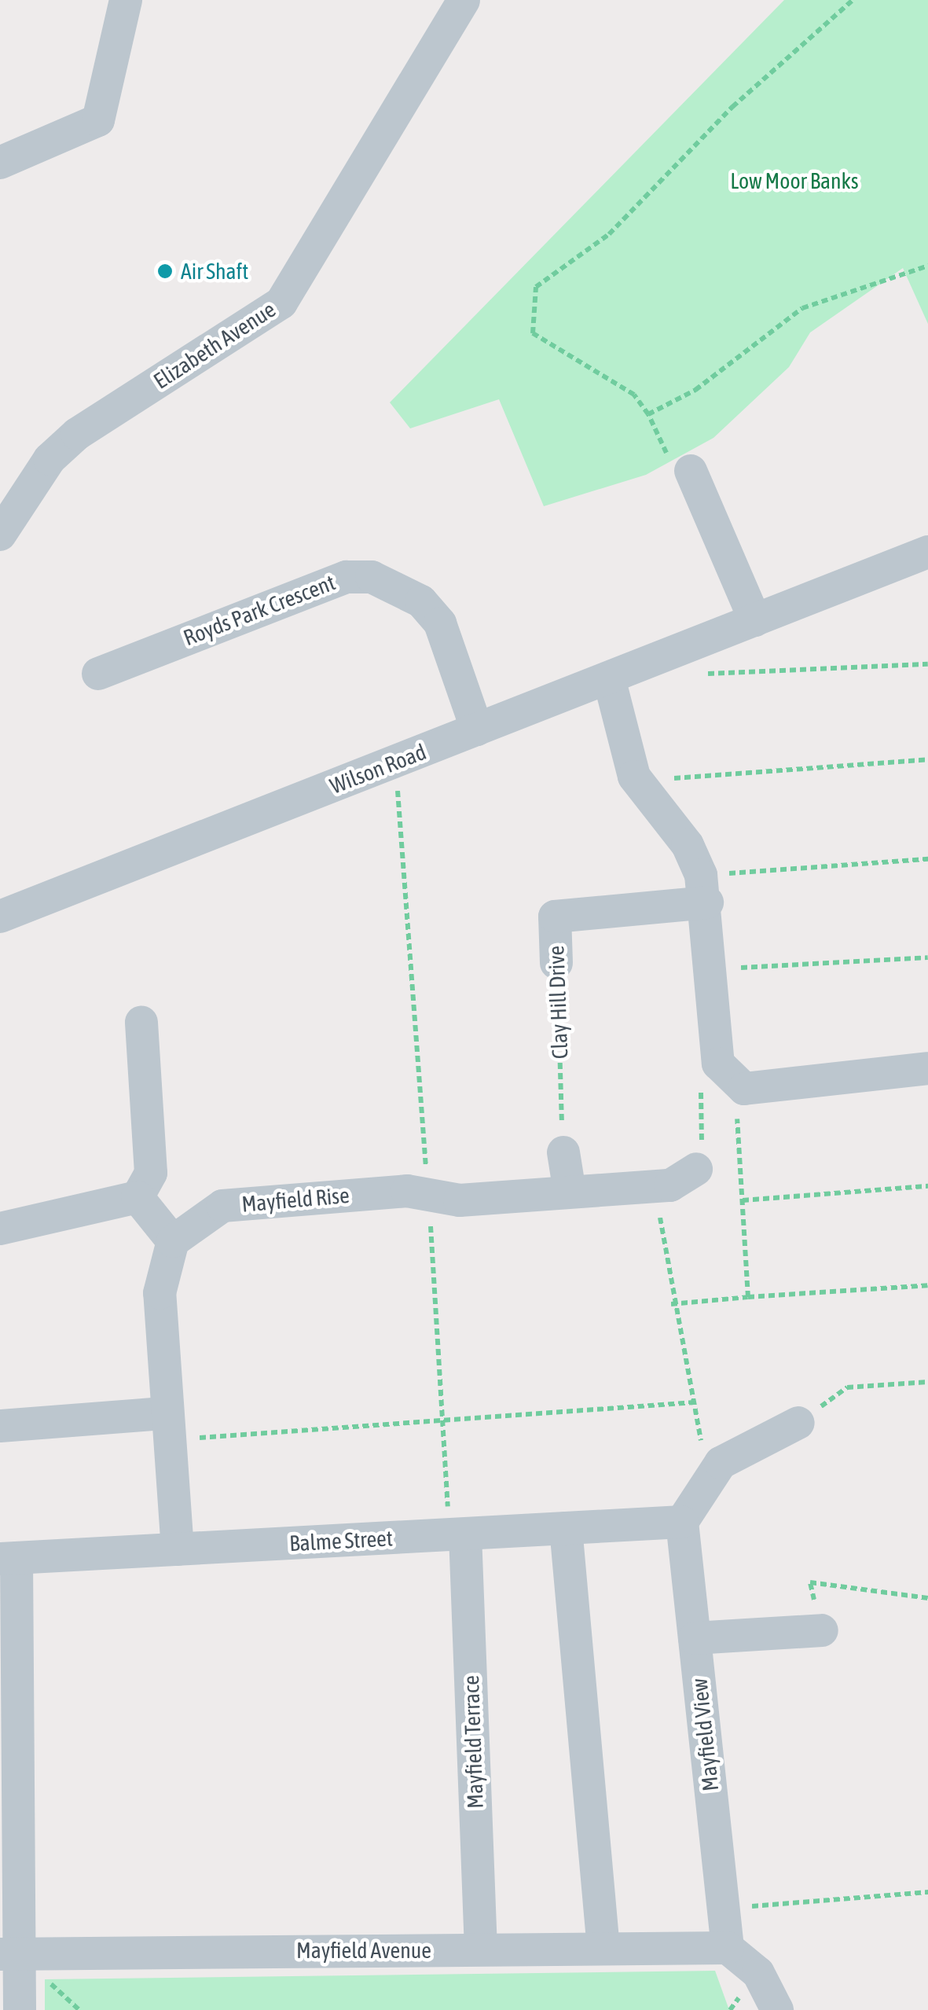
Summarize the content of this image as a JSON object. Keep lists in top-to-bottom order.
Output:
{
  "streets": {
    "street": [
      "Elizabeth Avenue",
      "Royds Park Crescent",
      "Wilson Road",
      "Clay Hill Drive",
      "Mayfield Rise",
      "Balme Street",
      "Mayfield View",
      "Mayfield Terrace",
      "Mayfield Avenue"
    ]
  },
  "crossings": [
    ["Royds Park Crescent", "Wilson Road"],
    ["Balme Street", "Mayfield View"],
    ["Balme Street", "Mayfield Terrace"],
    ["Mayfield View", "Mayfield Avenue"],
    ["Mayfield Terrace", "Mayfield Avenue"]
  ],
  "parks": ["Low Moor Banks"],
  "places": ["Air Shaft"]
}
